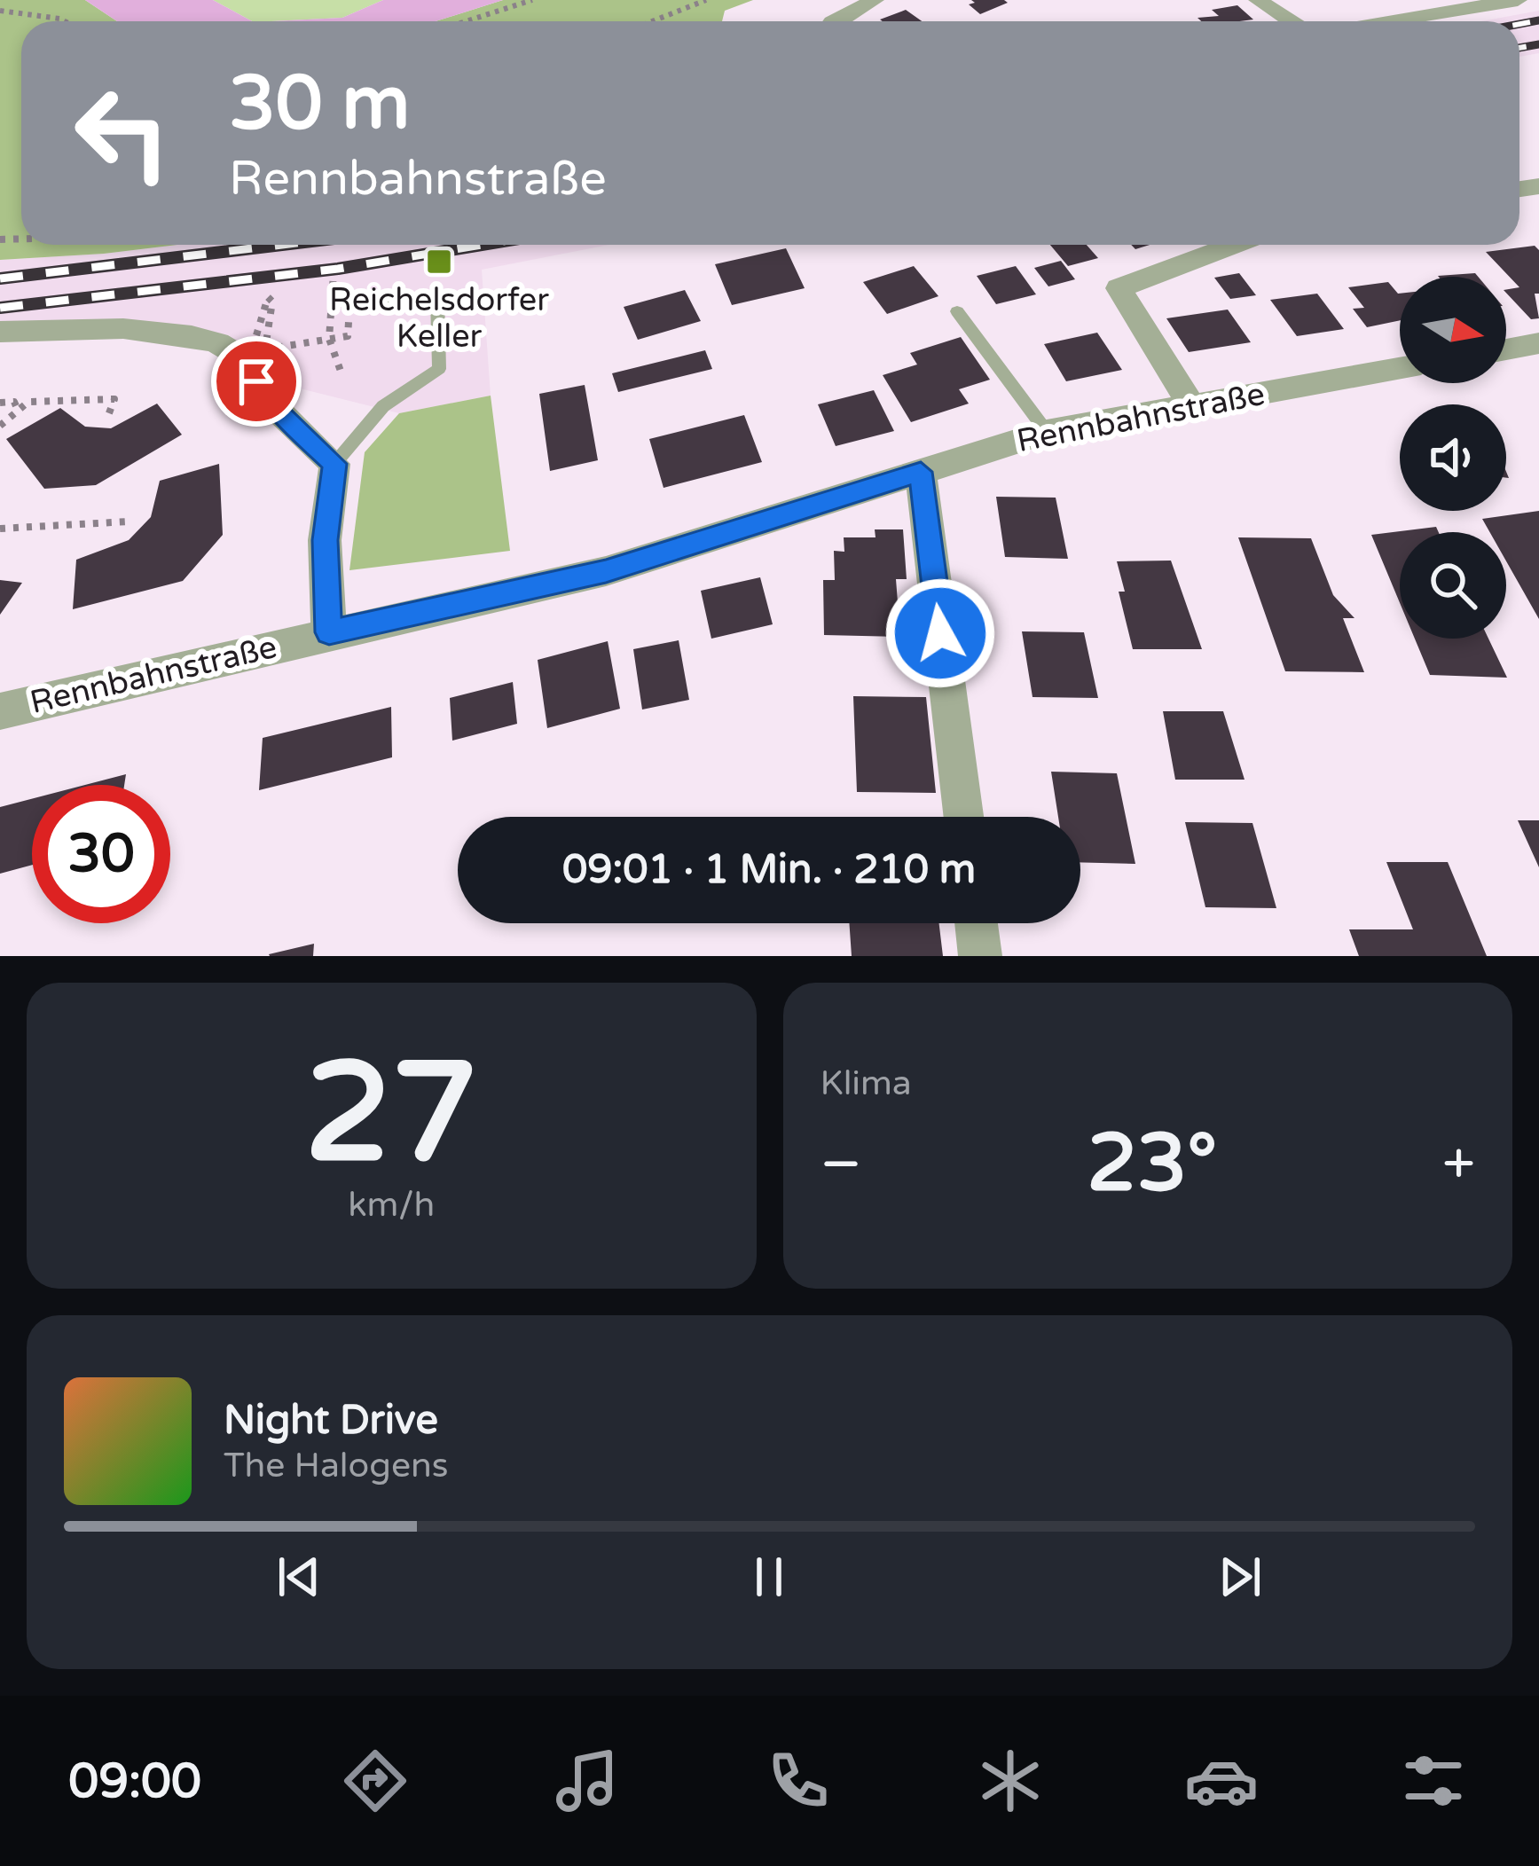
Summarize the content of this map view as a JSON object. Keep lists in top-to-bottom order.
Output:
{
  "streets": {
    "street": ["Rennbahnstraße"]
  },
  "places": {
    "transit": ["Reichelsdorfer Keller"]
  },
  "north": "right",
  "page": {
    "turn": ["30 m", "Rennbahnstraße"],
    "limit": "30",
    "trip": "09:01 · 1 Min. · 210 m",
    "tile": [
      ["27", "km/h"],
      "Klima"
    ],
    "heat": ["−", "23°", "+"],
    "song": ["Night Drive", "The Halogens"],
    "tabs": "09:00"
  }
}
